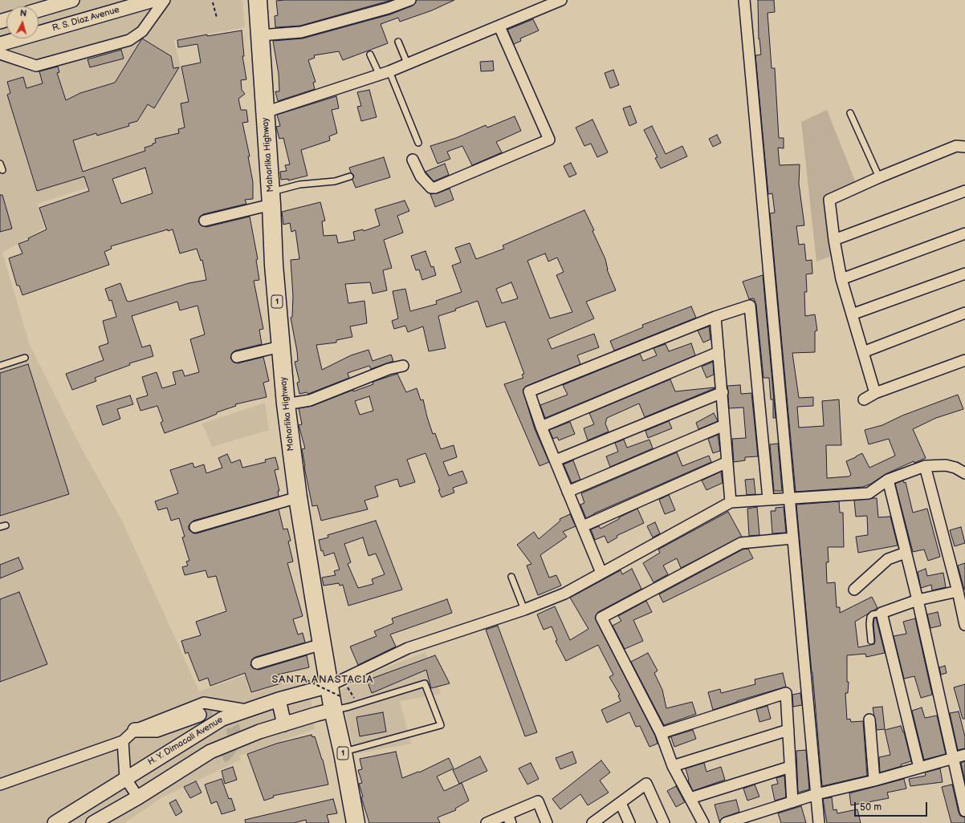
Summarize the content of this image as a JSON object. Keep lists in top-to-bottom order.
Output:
{
  "streets": {
    "highway": ["Maharlika Highway", "1"],
    "street": ["R. S. Diaz Avenue", "H. Y. Dimacali Avenue"]
  },
  "crossings": [
    ["Maharlika Highway", "H. Y. Dimacali Avenue"]
  ],
  "districts": ["SANTA ANASTACIA"],
  "scale_bar": "50 m",
  "north": "top"
}
